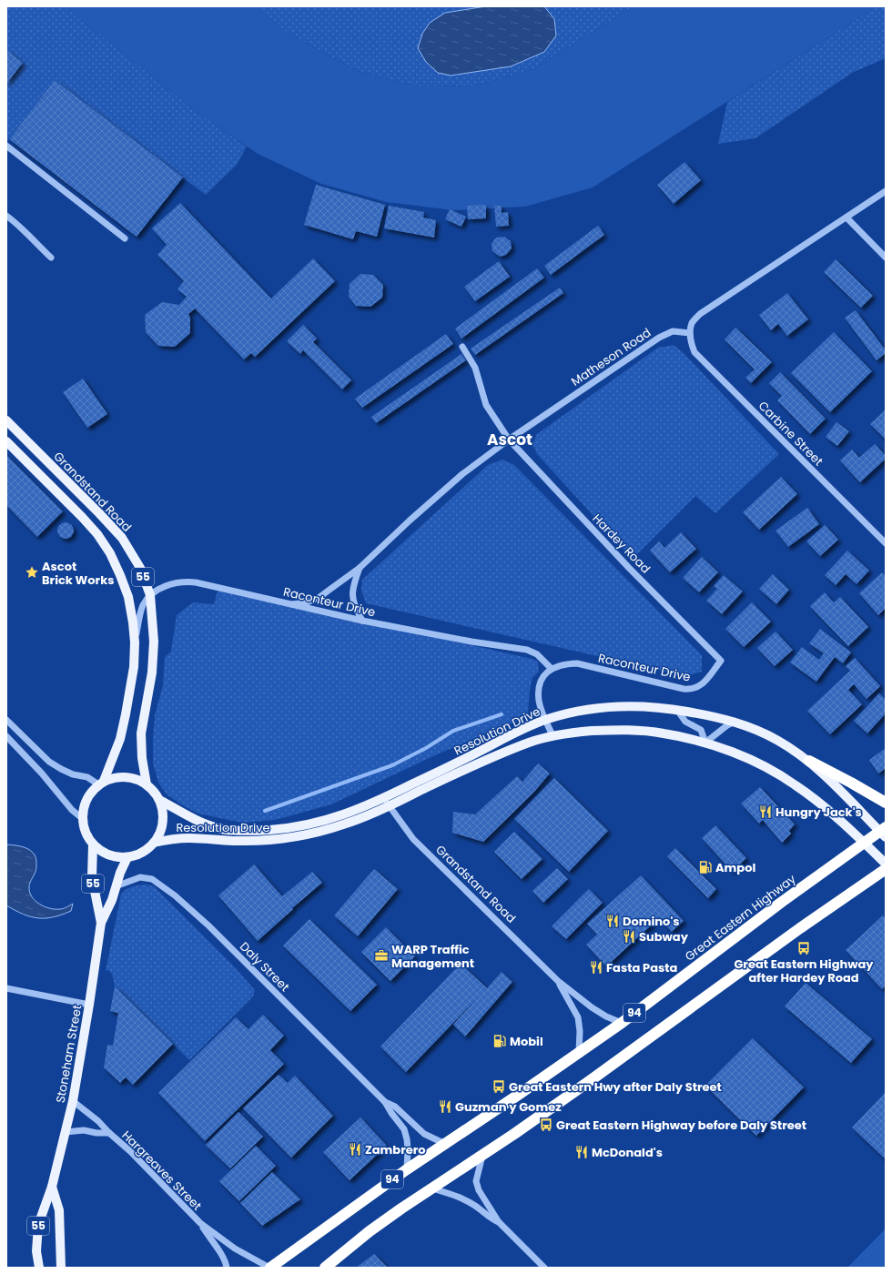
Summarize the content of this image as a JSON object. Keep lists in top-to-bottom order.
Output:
{
  "streets": {
    "highway": ["Great Eastern Highway", "94"],
    "main road": [
      "Grandstand Road",
      "55",
      "Resolution Drive",
      "Stoneham Street"
    ],
    "street": [
      "Matheson Road",
      "Carbine Street",
      "Hardey Road",
      "Raconteur Drive",
      "Daly Street",
      "Hargreaves Street"
    ]
  },
  "crossings": [
    ["Matheson Road", "Carbine Street"],
    ["Matheson Road", "Hardey Road"],
    ["Matheson Road", "Raconteur Drive"],
    ["Grandstand Road", "55"],
    ["Grandstand Road", "Raconteur Drive"],
    ["Grandstand Road", "Resolution Drive"],
    ["Grandstand Road", "Great Eastern Highway"],
    ["Grandstand Road", "Stoneham Street"],
    ["Hardey Road", "Raconteur Drive"],
    ["55", "Resolution Drive"],
    ["55", "Stoneham Street"],
    ["Resolution Drive", "Great Eastern Highway"],
    ["Resolution Drive", "Stoneham Street"],
    ["Great Eastern Highway", "Daly Street"],
    ["Great Eastern Highway", "Hargreaves Street"],
    ["Daly Street", "Stoneham Street"],
    ["Stoneham Street", "Hargreaves Street"]
  ],
  "districts": ["Ascot"],
  "places": {
    "place": ["Ascot Brick Works"],
    "restaurant": [
      "Hungry Jack's",
      "Domino's",
      "Subway",
      "Fasta Pasta",
      "Guzman y Gomez",
      "Zambrero",
      "McDonald's"
    ],
    "fuel station": ["Ampol", "Mobil"],
    "bus stop": ["Great Eastern Highway after Hardey Road", "Great Eastern Hwy after Daly Street", "Great Eastern Highway before Daly Street"],
    "office": ["WARP Traffic Management"]
  }
}
